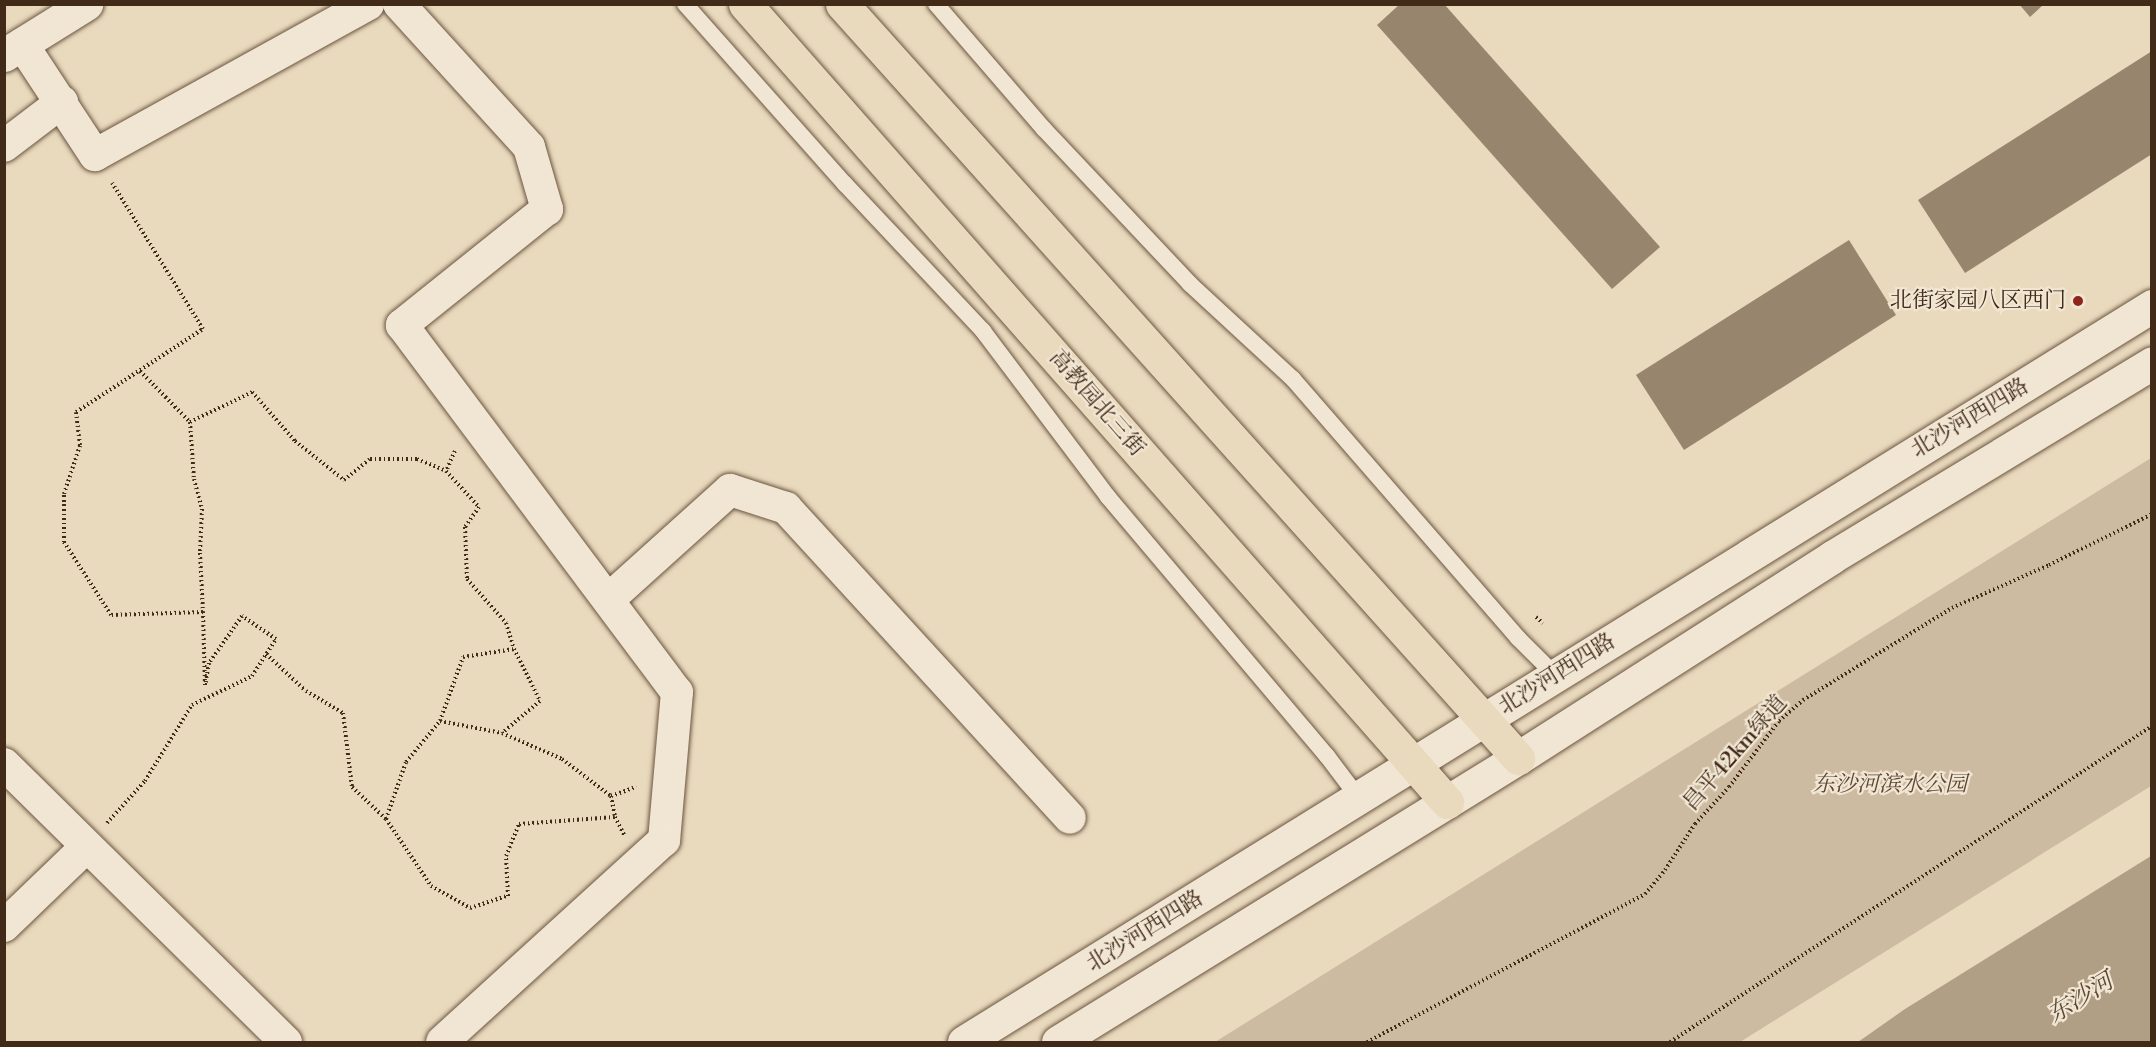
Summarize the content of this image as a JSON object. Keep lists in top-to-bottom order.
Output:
{
  "streets": {
    "main road": ["高教园北三街"],
    "street": ["北沙河西四路"],
    "path": ["昌平42km绿道"]
  },
  "crossings": [
    ["高教园北三街", "北沙河西四路"]
  ],
  "water": ["东沙河"],
  "parks": ["东沙河滨水公园"],
  "places": ["北街家园八区西门"]
}
